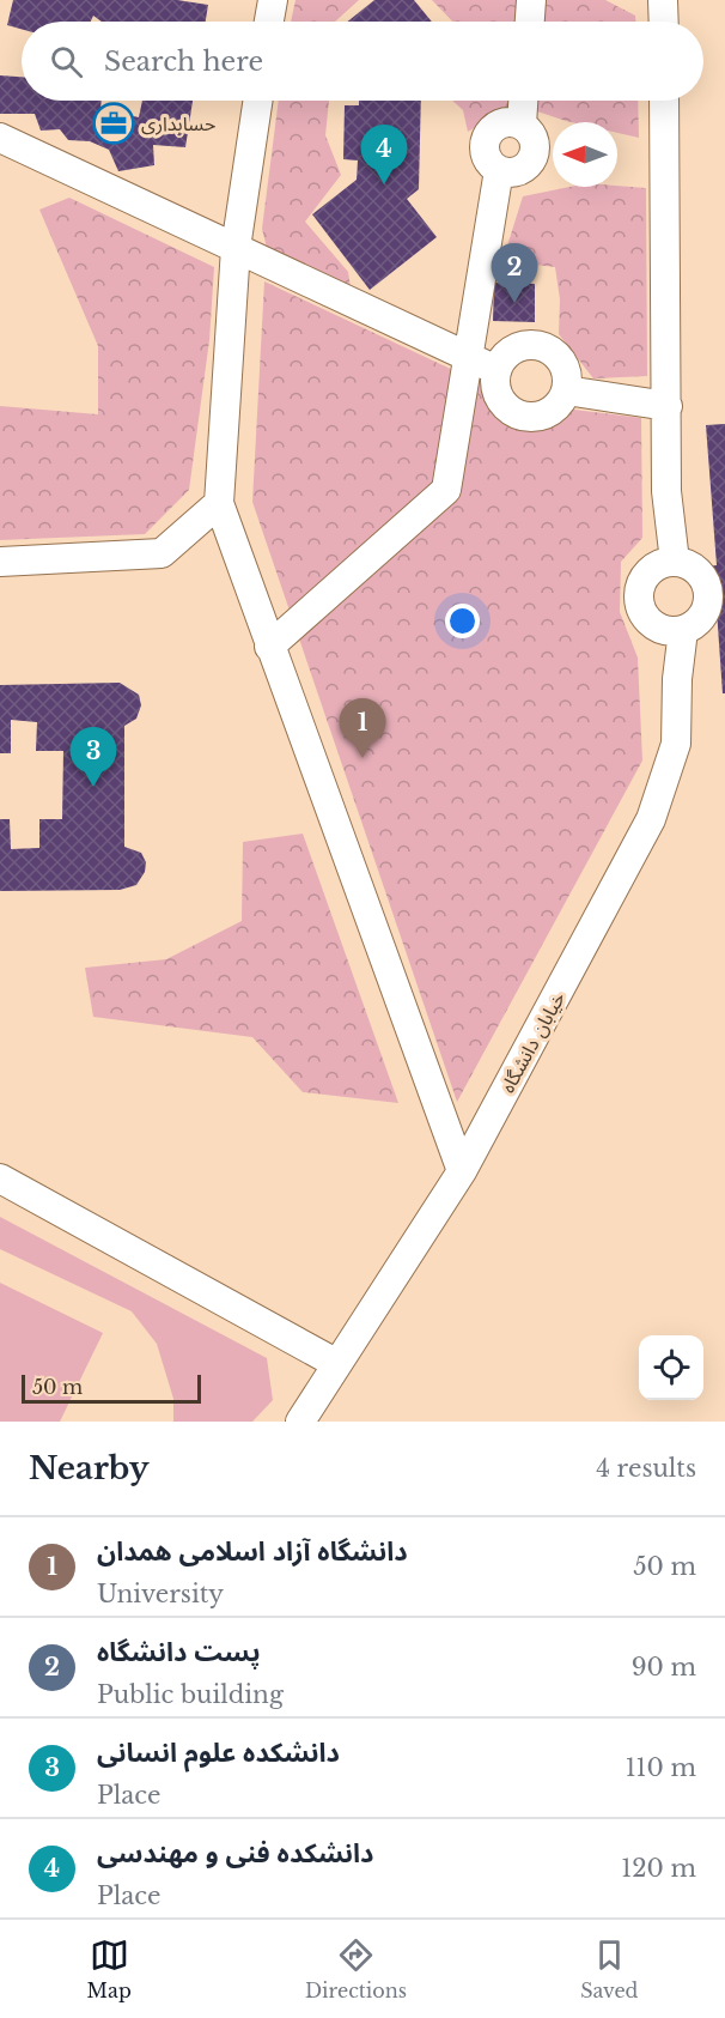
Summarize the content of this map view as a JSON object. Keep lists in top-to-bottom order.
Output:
{
  "streets": {
    "lane": ["خیابان دانشگاه"]
  },
  "places": {
    "office": ["حسابداری"]
  },
  "scale_bar": "50 m",
  "north": "left",
  "page": {
    "search": "Search here",
    "pins": [
      "4",
      "2",
      "1",
      "3"
    ],
    "scale": "50 m",
    "heading": ["Nearby", "4 results"],
    "list": [
      {
        "mark": "1",
        "name": "دانشگاه آزاد اسلامی همدان",
        "note": "University",
        "value": "50 m"
      },
      {
        "mark": "2",
        "name": "پست دانشگاه",
        "note": "Public building",
        "value": "90 m"
      },
      {
        "mark": "3",
        "name": "دانشکده علوم انسانی",
        "note": "Place",
        "value": "110 m"
      },
      {
        "mark": "4",
        "name": "دانشکده فنی و مهندسی",
        "note": "Place",
        "value": "120 m"
      }
    ],
    "nav": ["Map", "Directions", "Saved"]
  }
}
